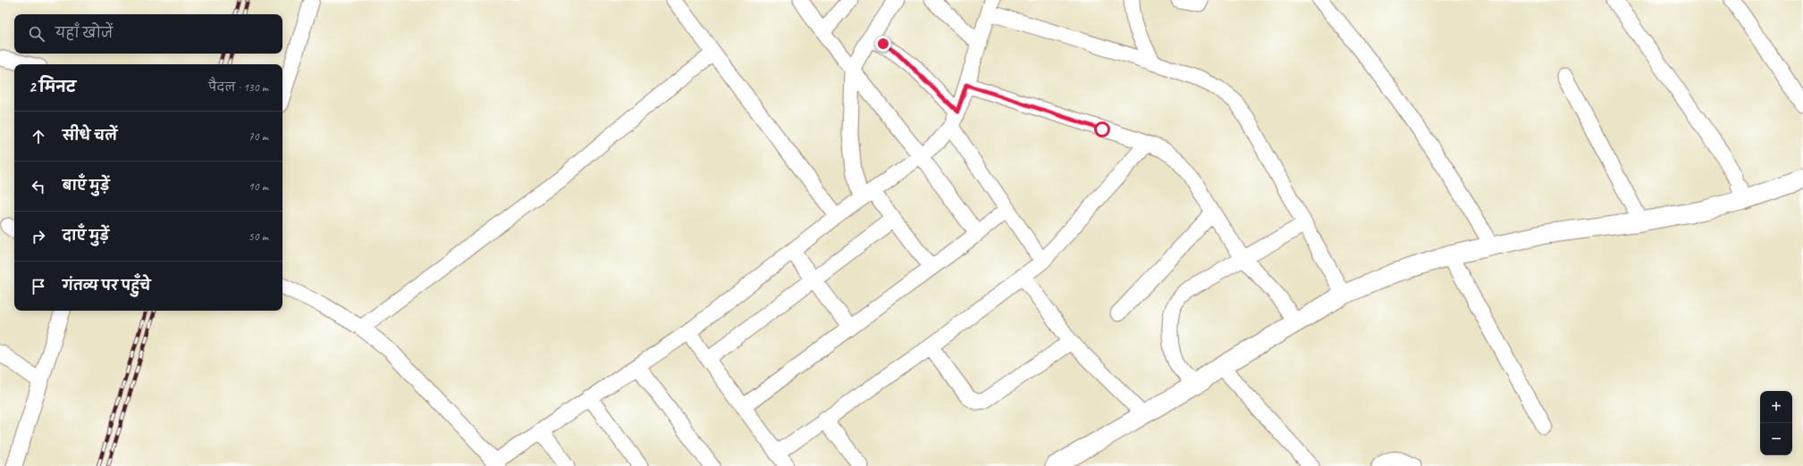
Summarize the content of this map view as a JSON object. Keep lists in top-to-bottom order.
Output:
{
  "page": {
    "search": "यहाँ खोजें",
    "heading": ["2 मिनट", "पैदल · 130 m"],
    "list": [
      ["सीधे चलें", "70 m"],
      ["बाएँ मुड़ें", "10 m"],
      ["दाएँ मुड़ें", "50 m"],
      "गंतव्य पर पहुँचे"
    ],
    "map_buttons": ["+", "−"]
  }
}
